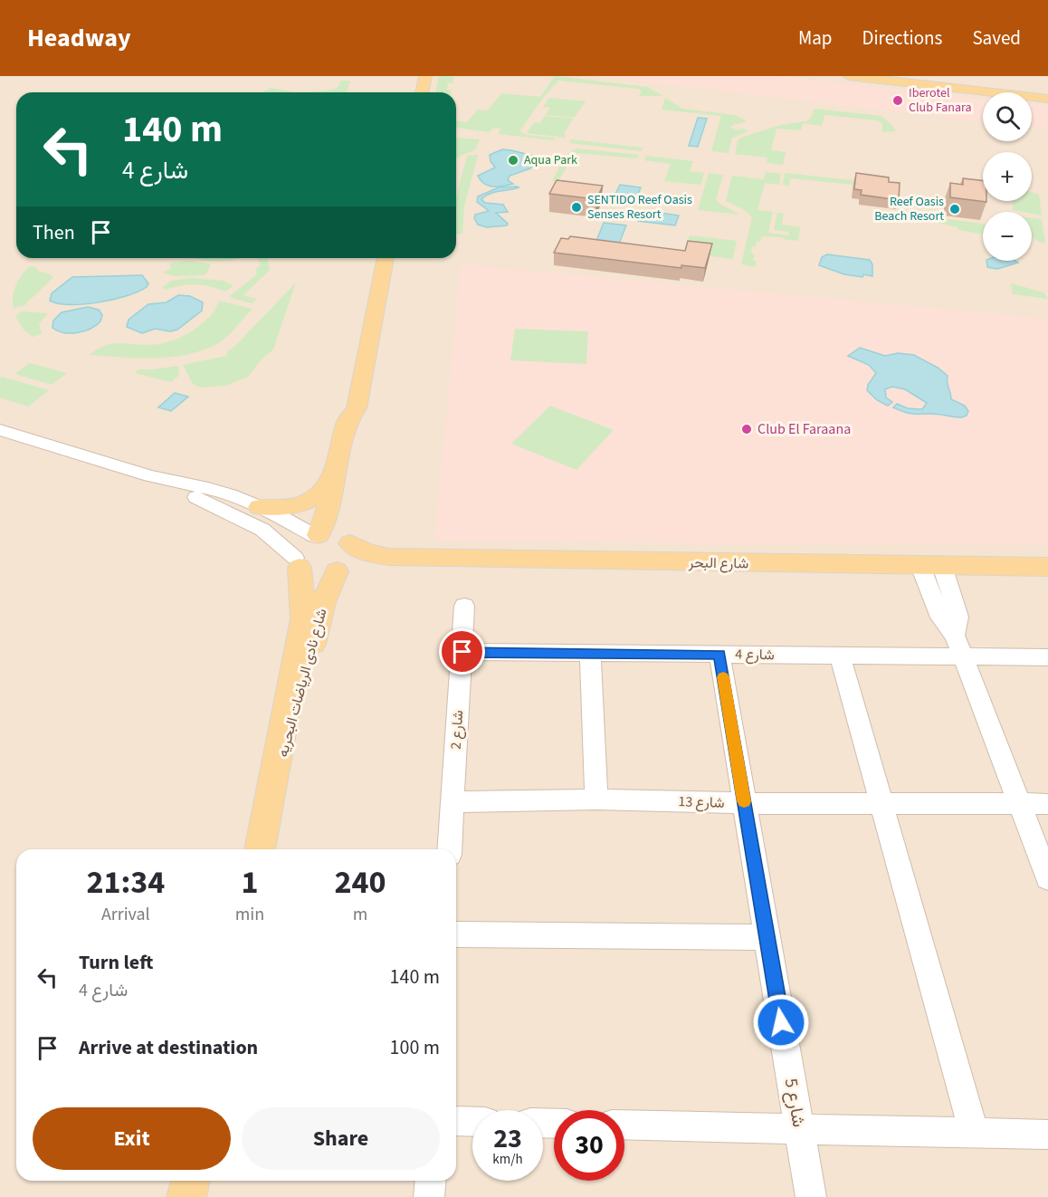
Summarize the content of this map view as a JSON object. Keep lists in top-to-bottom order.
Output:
{
  "streets": {
    "main road": ["شارع البحر", "شارع نادى الرياضات البحريه"],
    "street": [
      "شارع 4",
      "شارع 2",
      "شارع 13",
      "شارع 5"
    ]
  },
  "crossings": [
    ["شارع البحر", "شارع نادى الرياضات البحريه"],
    ["شارع 4", "شارع 2"],
    ["شارع 4", "شارع 5"],
    ["شارع 2", "شارع 13"],
    ["شارع 13", "شارع 5"]
  ],
  "places": [
    "Iberotel Club Fanara",
    "Aqua Park",
    "SENTIDO Reef Oasis Senses Resort",
    "Reef Oasis Beach Resort",
    "Club El Faraana"
  ],
  "page": {
    "header": "Headway",
    "nav": ["Map", "Directions", "Saved"],
    "map_buttons": ["+", "−"],
    "turn": ["140 m", "شارع 4"],
    "then": "Then",
    "eta": [
      "21:34",
      "Arrival",
      "1",
      "min",
      "240",
      "m"
    ],
    "list": [
      {
        "name": "Turn left",
        "note": "شارع 4",
        "value": "140 m"
      },
      {
        "name": "Arrive at destination",
        "value": "100 m"
      }
    ],
    "buttons": ["Exit", "Share"],
    "speed": "23 km/h",
    "limit": "30"
  }
}
